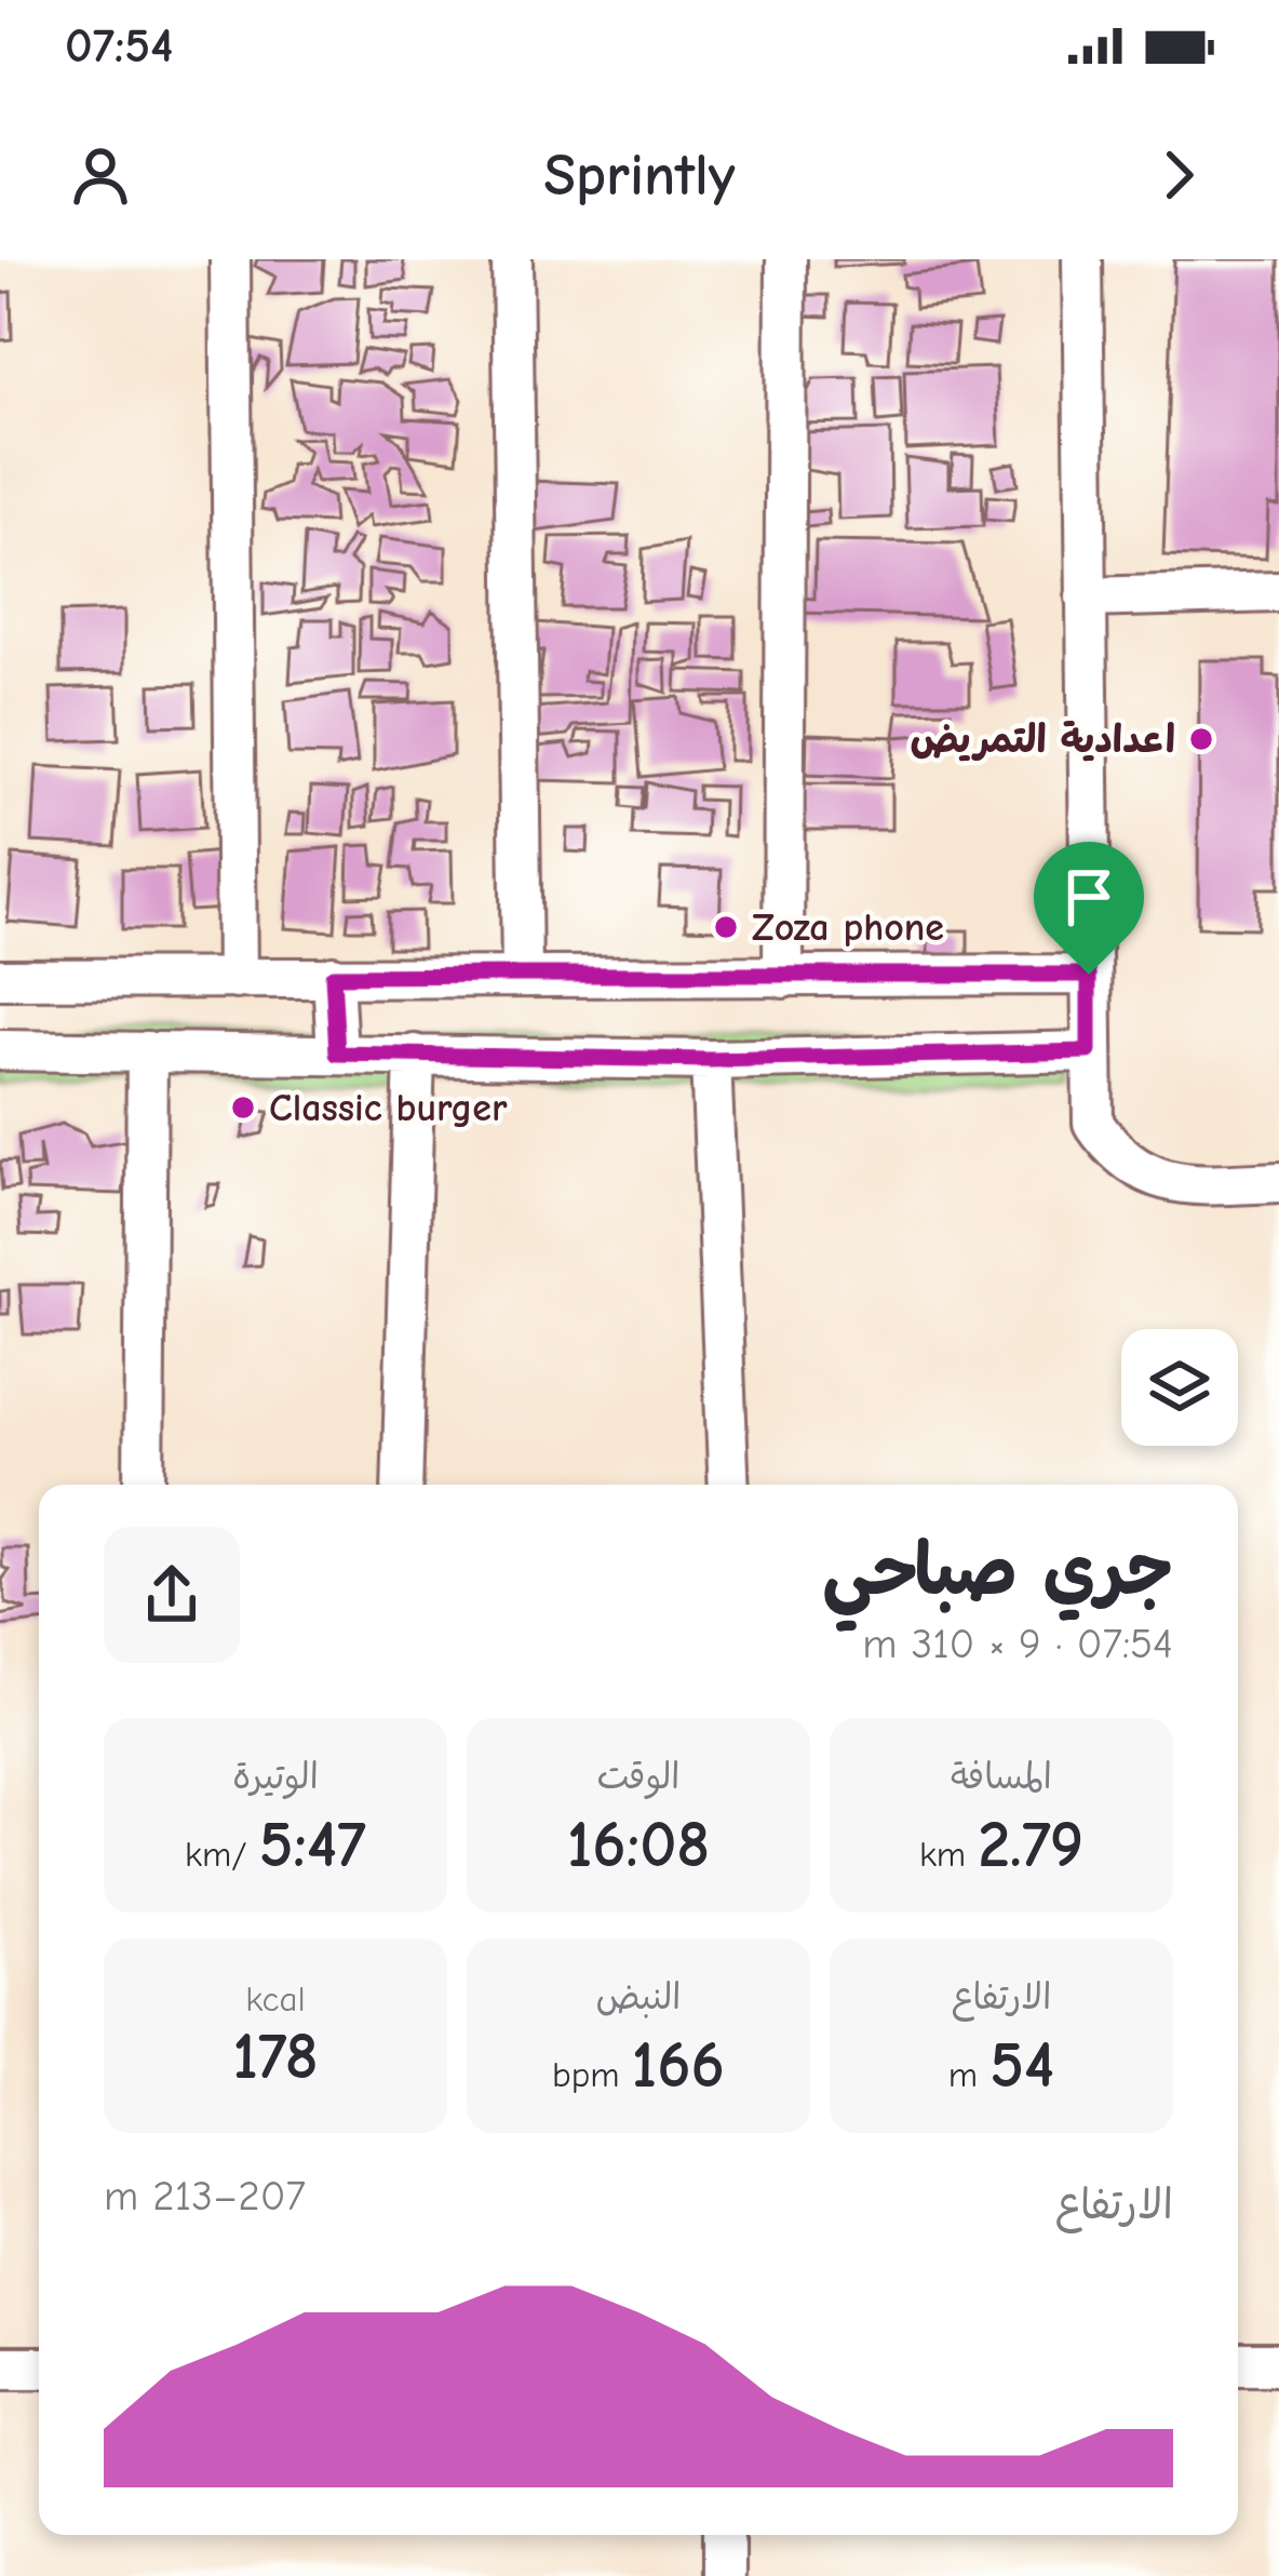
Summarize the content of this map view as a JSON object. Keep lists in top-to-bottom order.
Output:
{
  "places": ["اعدادية التمريض", "Zoza phone", "Classic burger"],
  "page": {
    "status": "07:54",
    "header": "Sprintly",
    "heading": ["جري صباحي", "07:54 · 9 × 310 m"],
    "stats": [
      ["المسافة", "2.79 km"],
      ["الوقت", "16:08"],
      ["الوتيرة", "5:47 /km"],
      ["الارتفاع", "54 m"],
      ["النبض", "166 bpm"],
      ["kcal", "178"]
    ],
    "chart": ["الارتفاع", "207–213 m"]
  }
}
